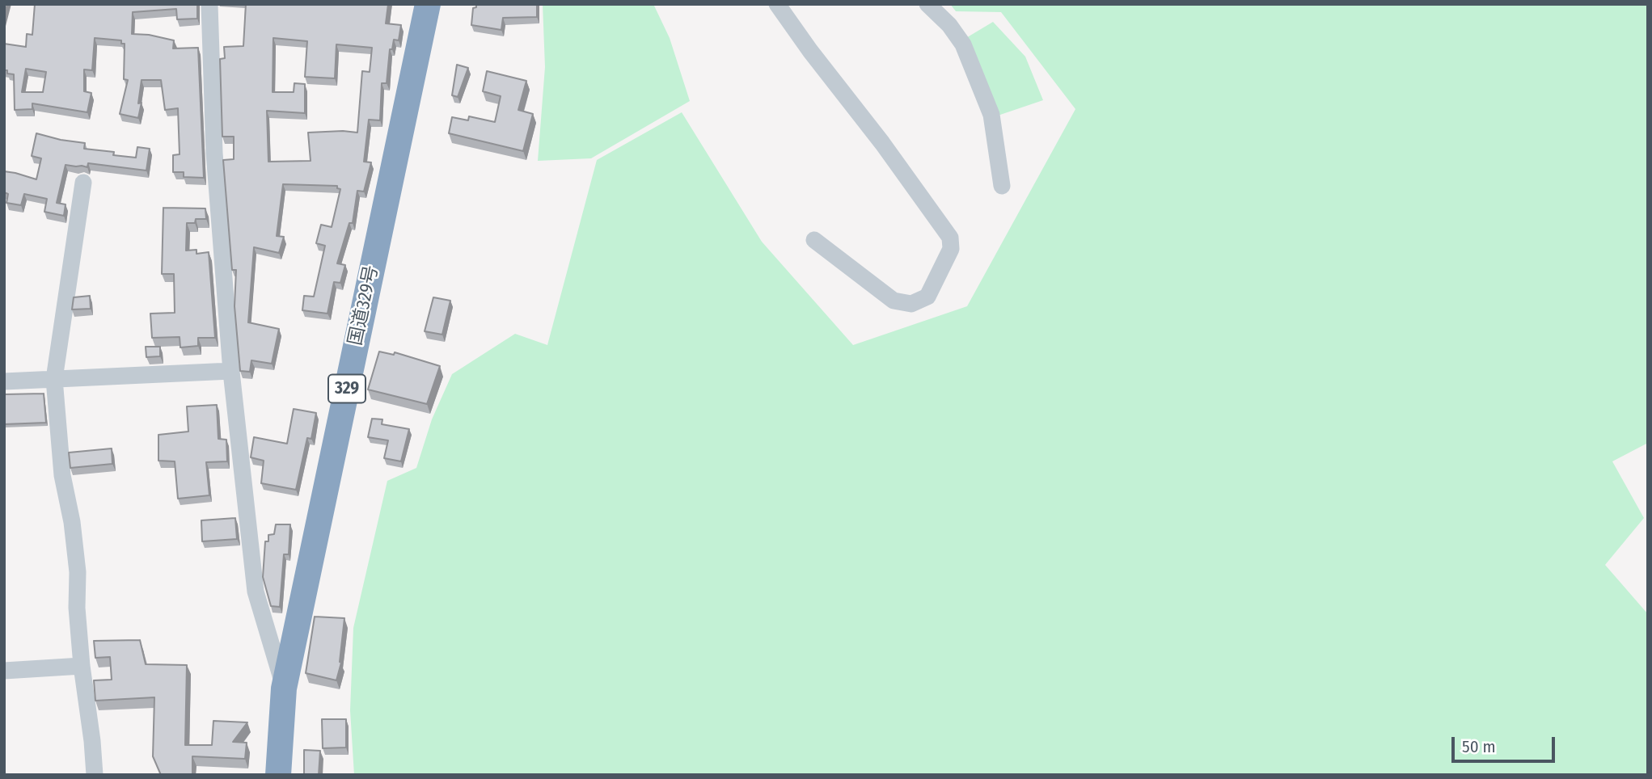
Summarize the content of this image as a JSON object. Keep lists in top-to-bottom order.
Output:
{
  "streets": {
    "highway": ["国道329号", "329"]
  },
  "scale_bar": "50 m"
}
